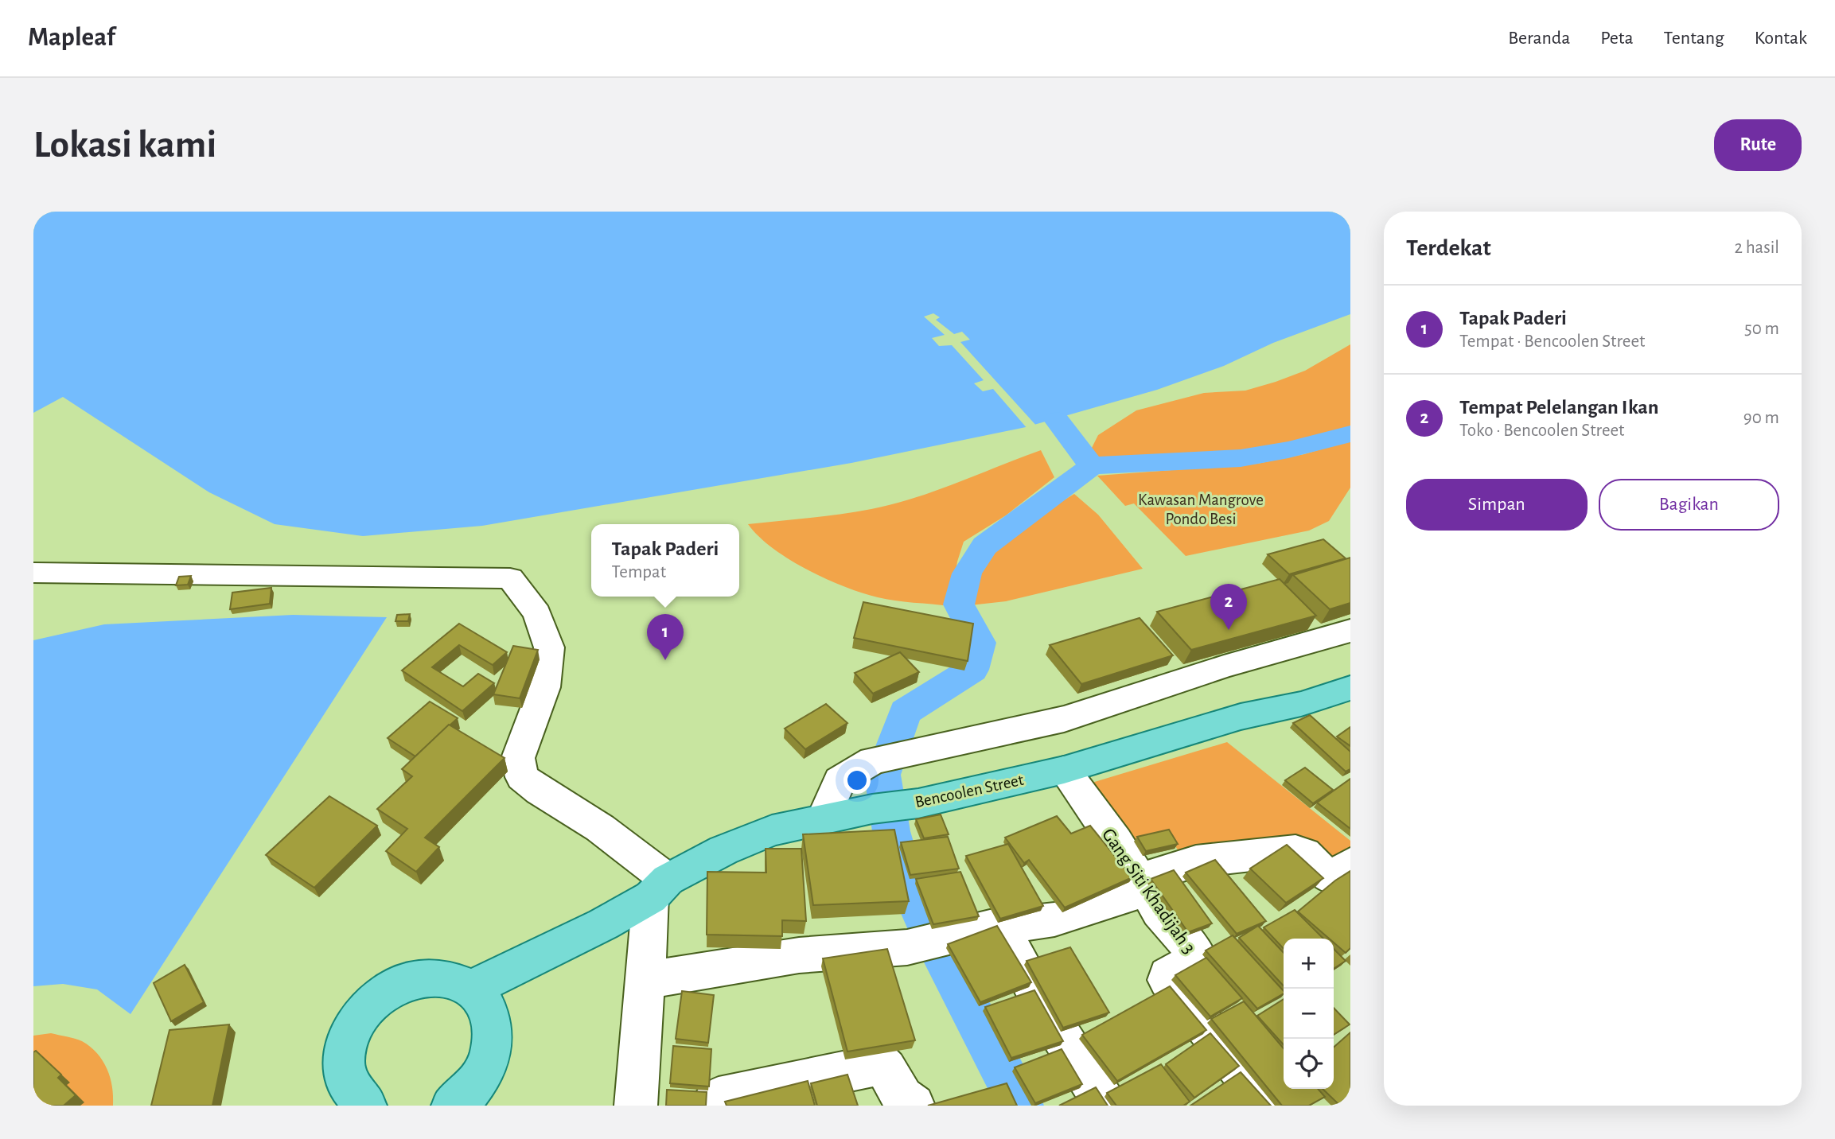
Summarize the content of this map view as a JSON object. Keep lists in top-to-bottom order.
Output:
{
  "streets": {
    "main road": ["Bencoolen Street"],
    "street": ["Gang Siti Khadijah 3"]
  },
  "crossings": [
    ["Bencoolen Street", "Gang Siti Khadijah 3"]
  ],
  "parks": ["Kawasan Mangrove Pondo Besi"],
  "page": {
    "header": "Mapleaf",
    "nav": [
      "Beranda",
      "Peta",
      "Tentang",
      "Kontak"
    ],
    "buttons": [
      "Rute",
      ["Simpan", "Bagikan"]
    ],
    "title": "Lokasi kami",
    "heading": ["Terdekat", "2 hasil"],
    "list": [
      {
        "mark": "1",
        "name": "Tapak Paderi",
        "note": "Tempat · Bencoolen Street",
        "value": "50 m"
      },
      {
        "mark": "2",
        "name": "Tempat Pelelangan Ikan",
        "note": "Toko · Bencoolen Street",
        "value": "90 m"
      }
    ],
    "popup": ["Tapak Paderi", "Tempat"],
    "pins": ["2", "1"],
    "map_buttons": ["+", "−"]
  }
}
